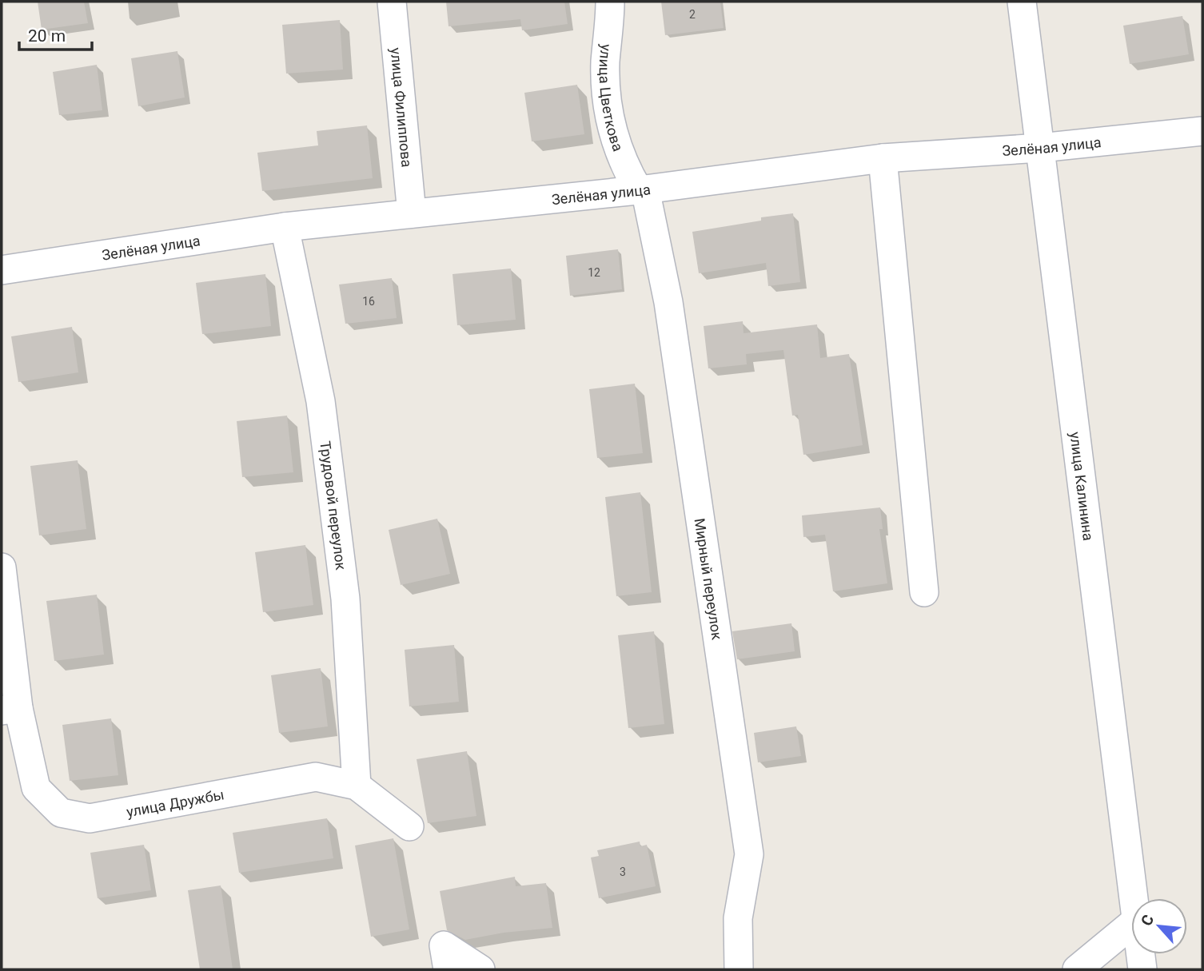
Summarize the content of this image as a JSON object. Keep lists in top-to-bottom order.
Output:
{
  "streets": {
    "street": [
      "улица Цветкова",
      "улица Филиппова",
      "Зелёная улица",
      "улица Калинина",
      "Трудовой переулок",
      "Мирный переулок",
      "улица Дружбы"
    ]
  },
  "crossings": [
    ["улица Цветкова", "Зелёная улица"],
    ["улица Цветкова", "Мирный переулок"],
    ["улица Филиппова", "Зелёная улица"],
    ["Зелёная улица", "улица Калинина"],
    ["Зелёная улица", "Трудовой переулок"],
    ["Зелёная улица", "Мирный переулок"],
    ["Трудовой переулок", "улица Дружбы"]
  ],
  "house_numbers": [
    "2",
    "12",
    "16",
    "3"
  ],
  "scale_bar": "20 m",
  "north": "top left"
}
